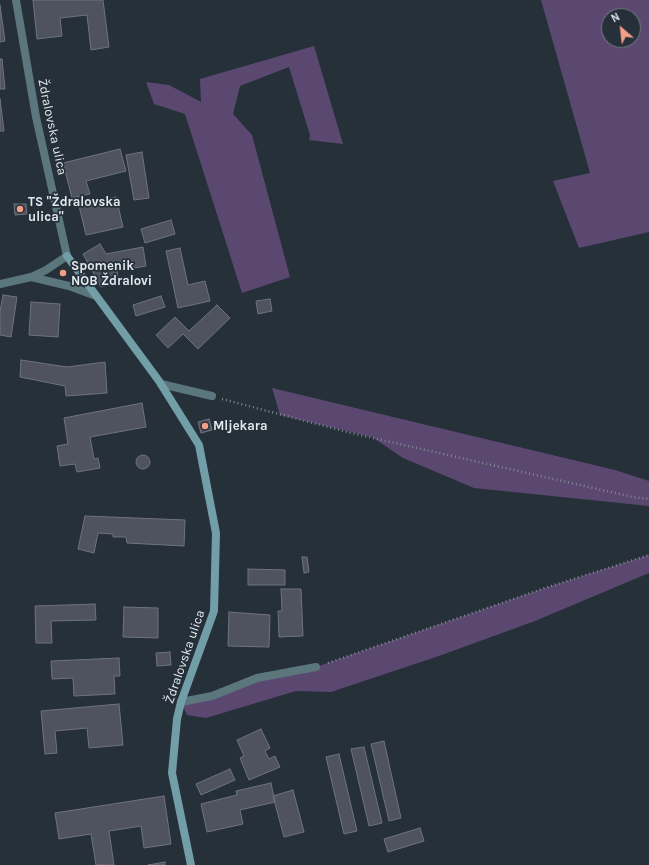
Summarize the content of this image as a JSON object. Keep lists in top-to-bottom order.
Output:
{
  "streets": {
    "main road": ["Ždralovska ulica"]
  },
  "places": ["TS \"Ždralovska ulica\"", "Spomenik NOB Ždralovi", "Mljekara"],
  "north": "top left"
}
